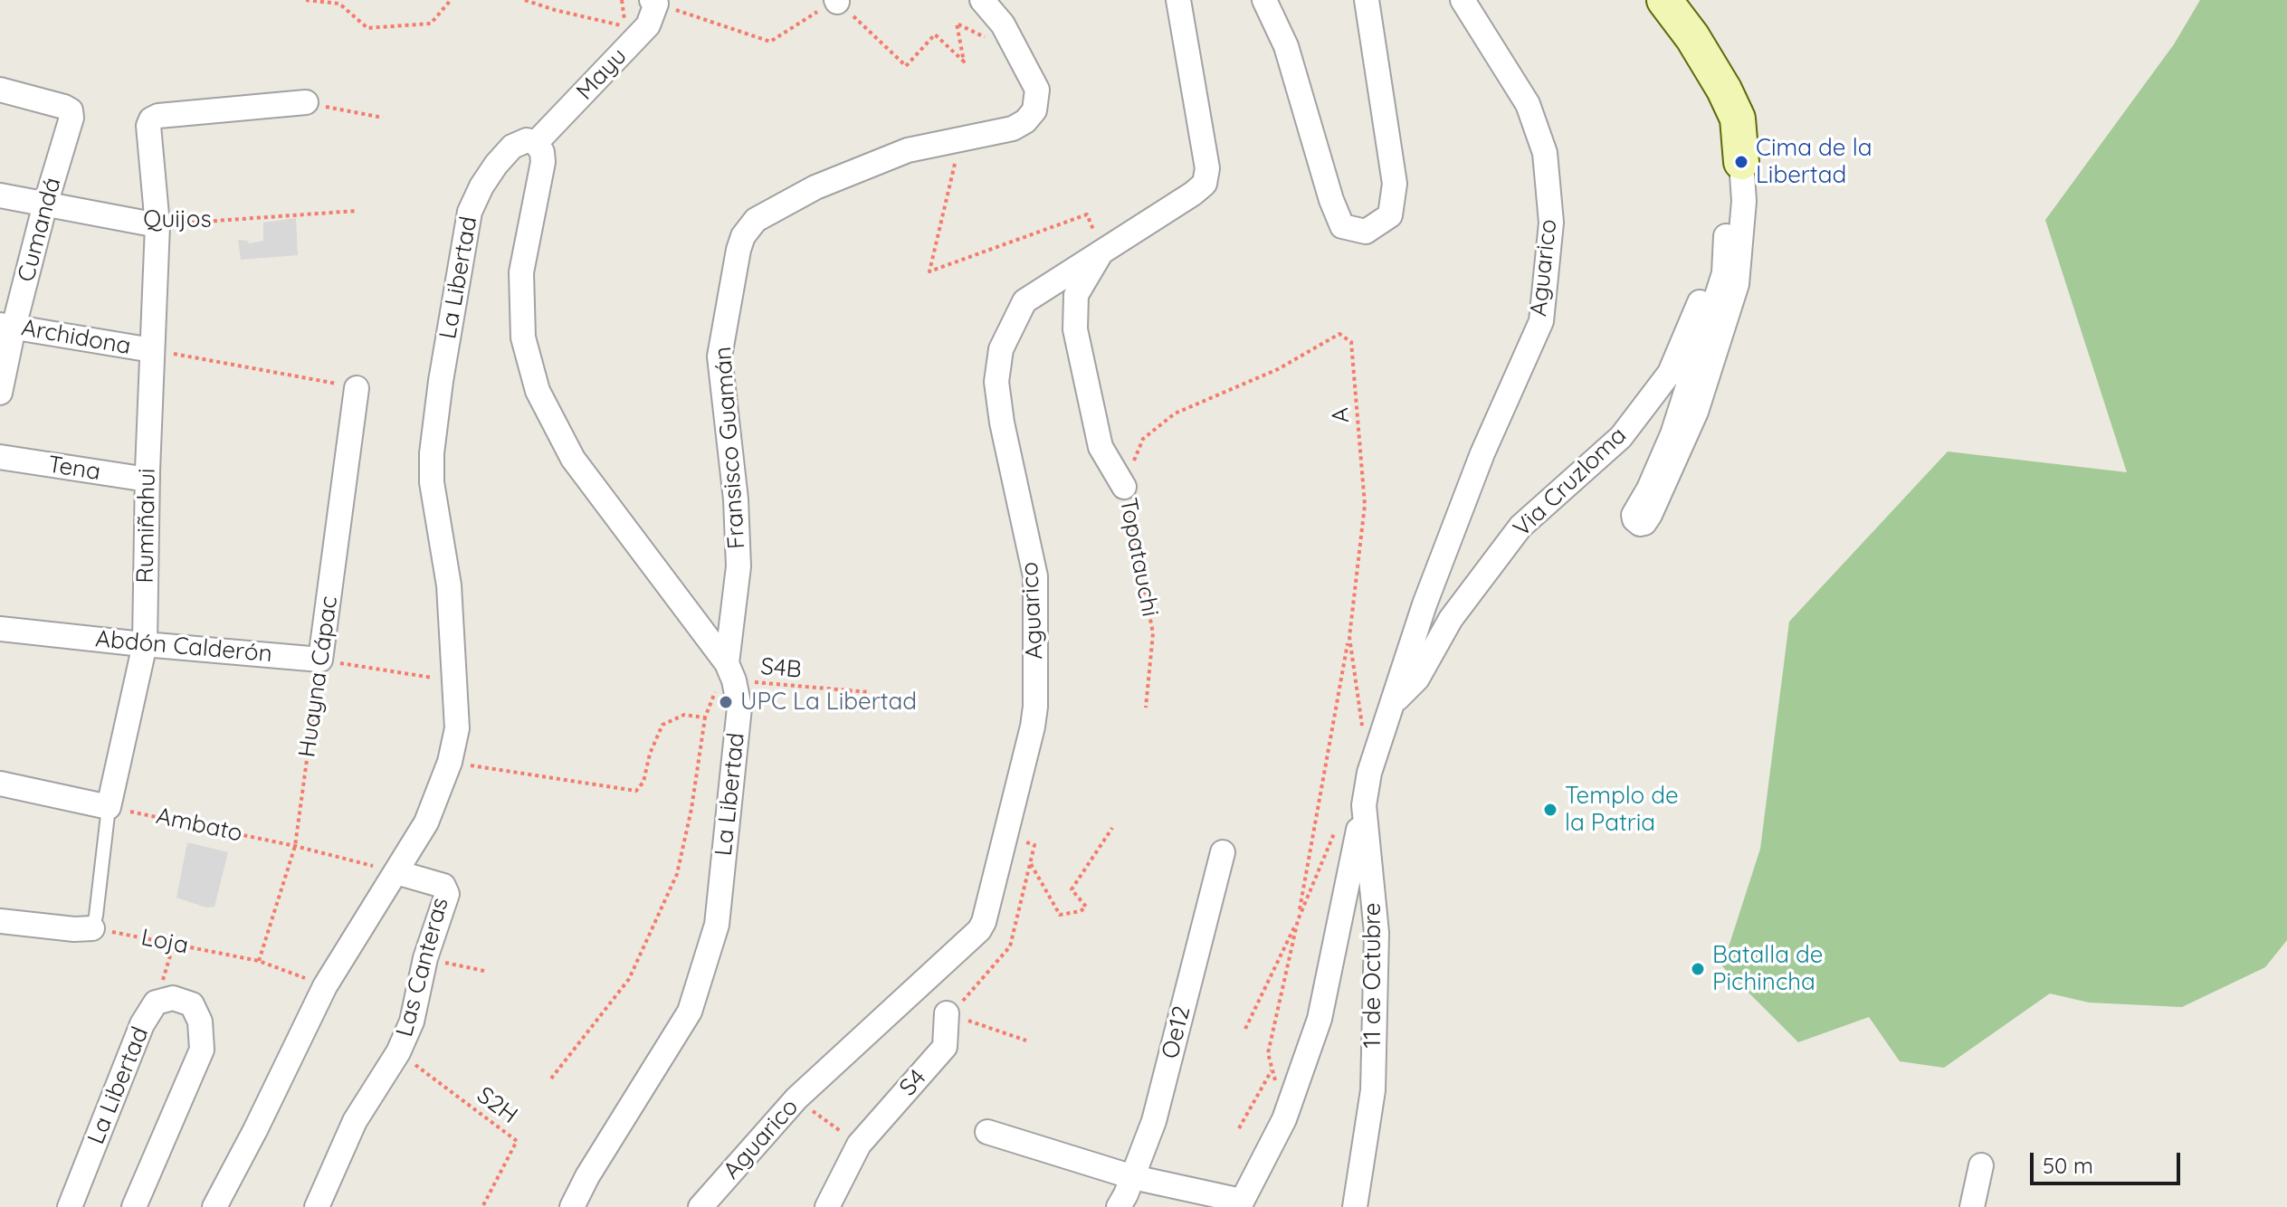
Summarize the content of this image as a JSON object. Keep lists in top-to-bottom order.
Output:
{
  "streets": {
    "street": [
      "Mayu",
      "Quijos",
      "Cumandá",
      "Aguarico",
      "La Libertad",
      "Archidona",
      "Fransisco Guamán",
      "Tena",
      "Via Cruzloma",
      "Rumiñahui",
      "Topatauchi",
      "Abdón Calderón",
      "Huayna Cápac",
      "Las Canteras",
      "11 de Octubre",
      "Oe12",
      "S4"
    ],
    "path": [
      "A",
      "S4B",
      "Ambato",
      "Loja",
      "S2H"
    ]
  },
  "crossings": [
    ["Mayu", "La Libertad"],
    ["Quijos", "Cumandá"],
    ["Quijos", "Rumiñahui"],
    ["Cumandá", "Archidona"],
    ["Aguarico", "Via Cruzloma"],
    ["Aguarico", "Topatauchi"],
    ["Aguarico", "11 de Octubre"],
    ["La Libertad", "Fransisco Guamán"],
    ["La Libertad", "S4B"],
    ["La Libertad", "Ambato"],
    ["La Libertad", "Loja"],
    ["La Libertad", "Las Canteras"],
    ["Archidona", "Rumiñahui"],
    ["A", "Topatauchi"],
    ["Fransisco Guamán", "S4B"],
    ["Tena", "Rumiñahui"],
    ["Via Cruzloma", "11 de Octubre"],
    ["Rumiñahui", "Abdón Calderón"],
    ["Rumiñahui", "Ambato"],
    ["Rumiñahui", "Loja"],
    ["Abdón Calderón", "Huayna Cápac"],
    ["Huayna Cápac", "Ambato"],
    ["Huayna Cápac", "Loja"],
    ["Ambato", "Las Canteras"],
    ["Las Canteras", "S2H"]
  ],
  "places": [
    "Cima de la Libertad",
    "UPC La Libertad",
    "Templo de la Patria",
    "Batalla de Pichincha"
  ],
  "scale_bar": "50 m"
}
